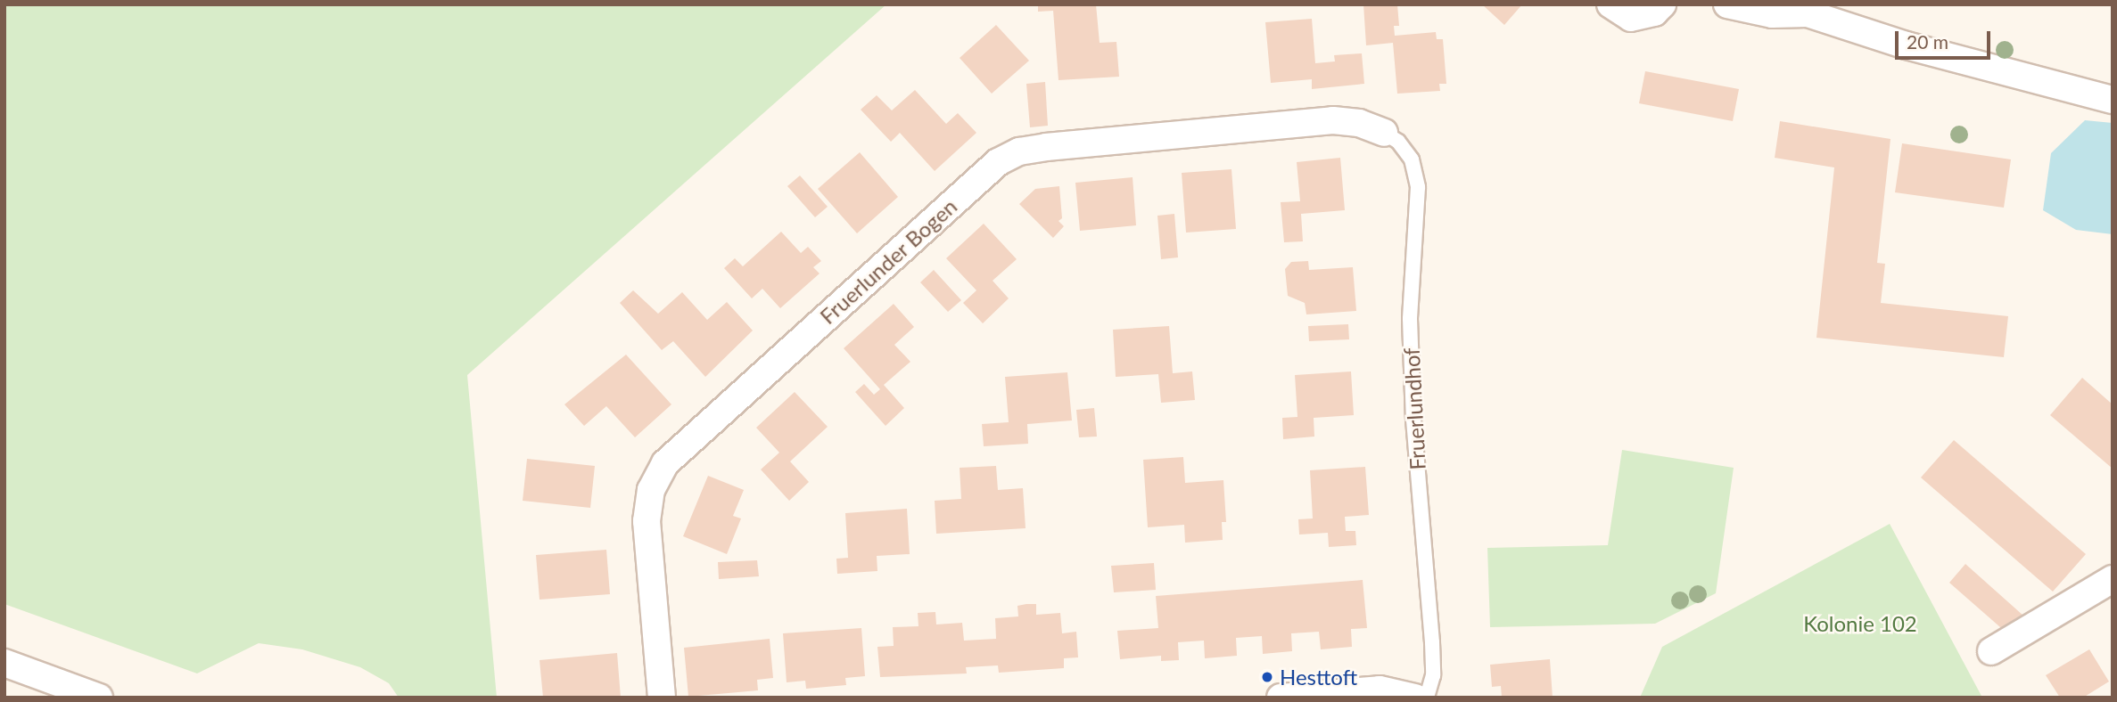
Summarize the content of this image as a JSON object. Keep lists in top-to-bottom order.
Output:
{
  "streets": {
    "street": ["Fruerlunder Bogen"],
    "lane": ["Fruerlundhof"]
  },
  "crossings": [
    ["Fruerlunder Bogen", "Fruerlundhof"]
  ],
  "parks": ["Kolonie 102"],
  "places": ["Hesttoft"],
  "scale_bar": "20 m"
}
